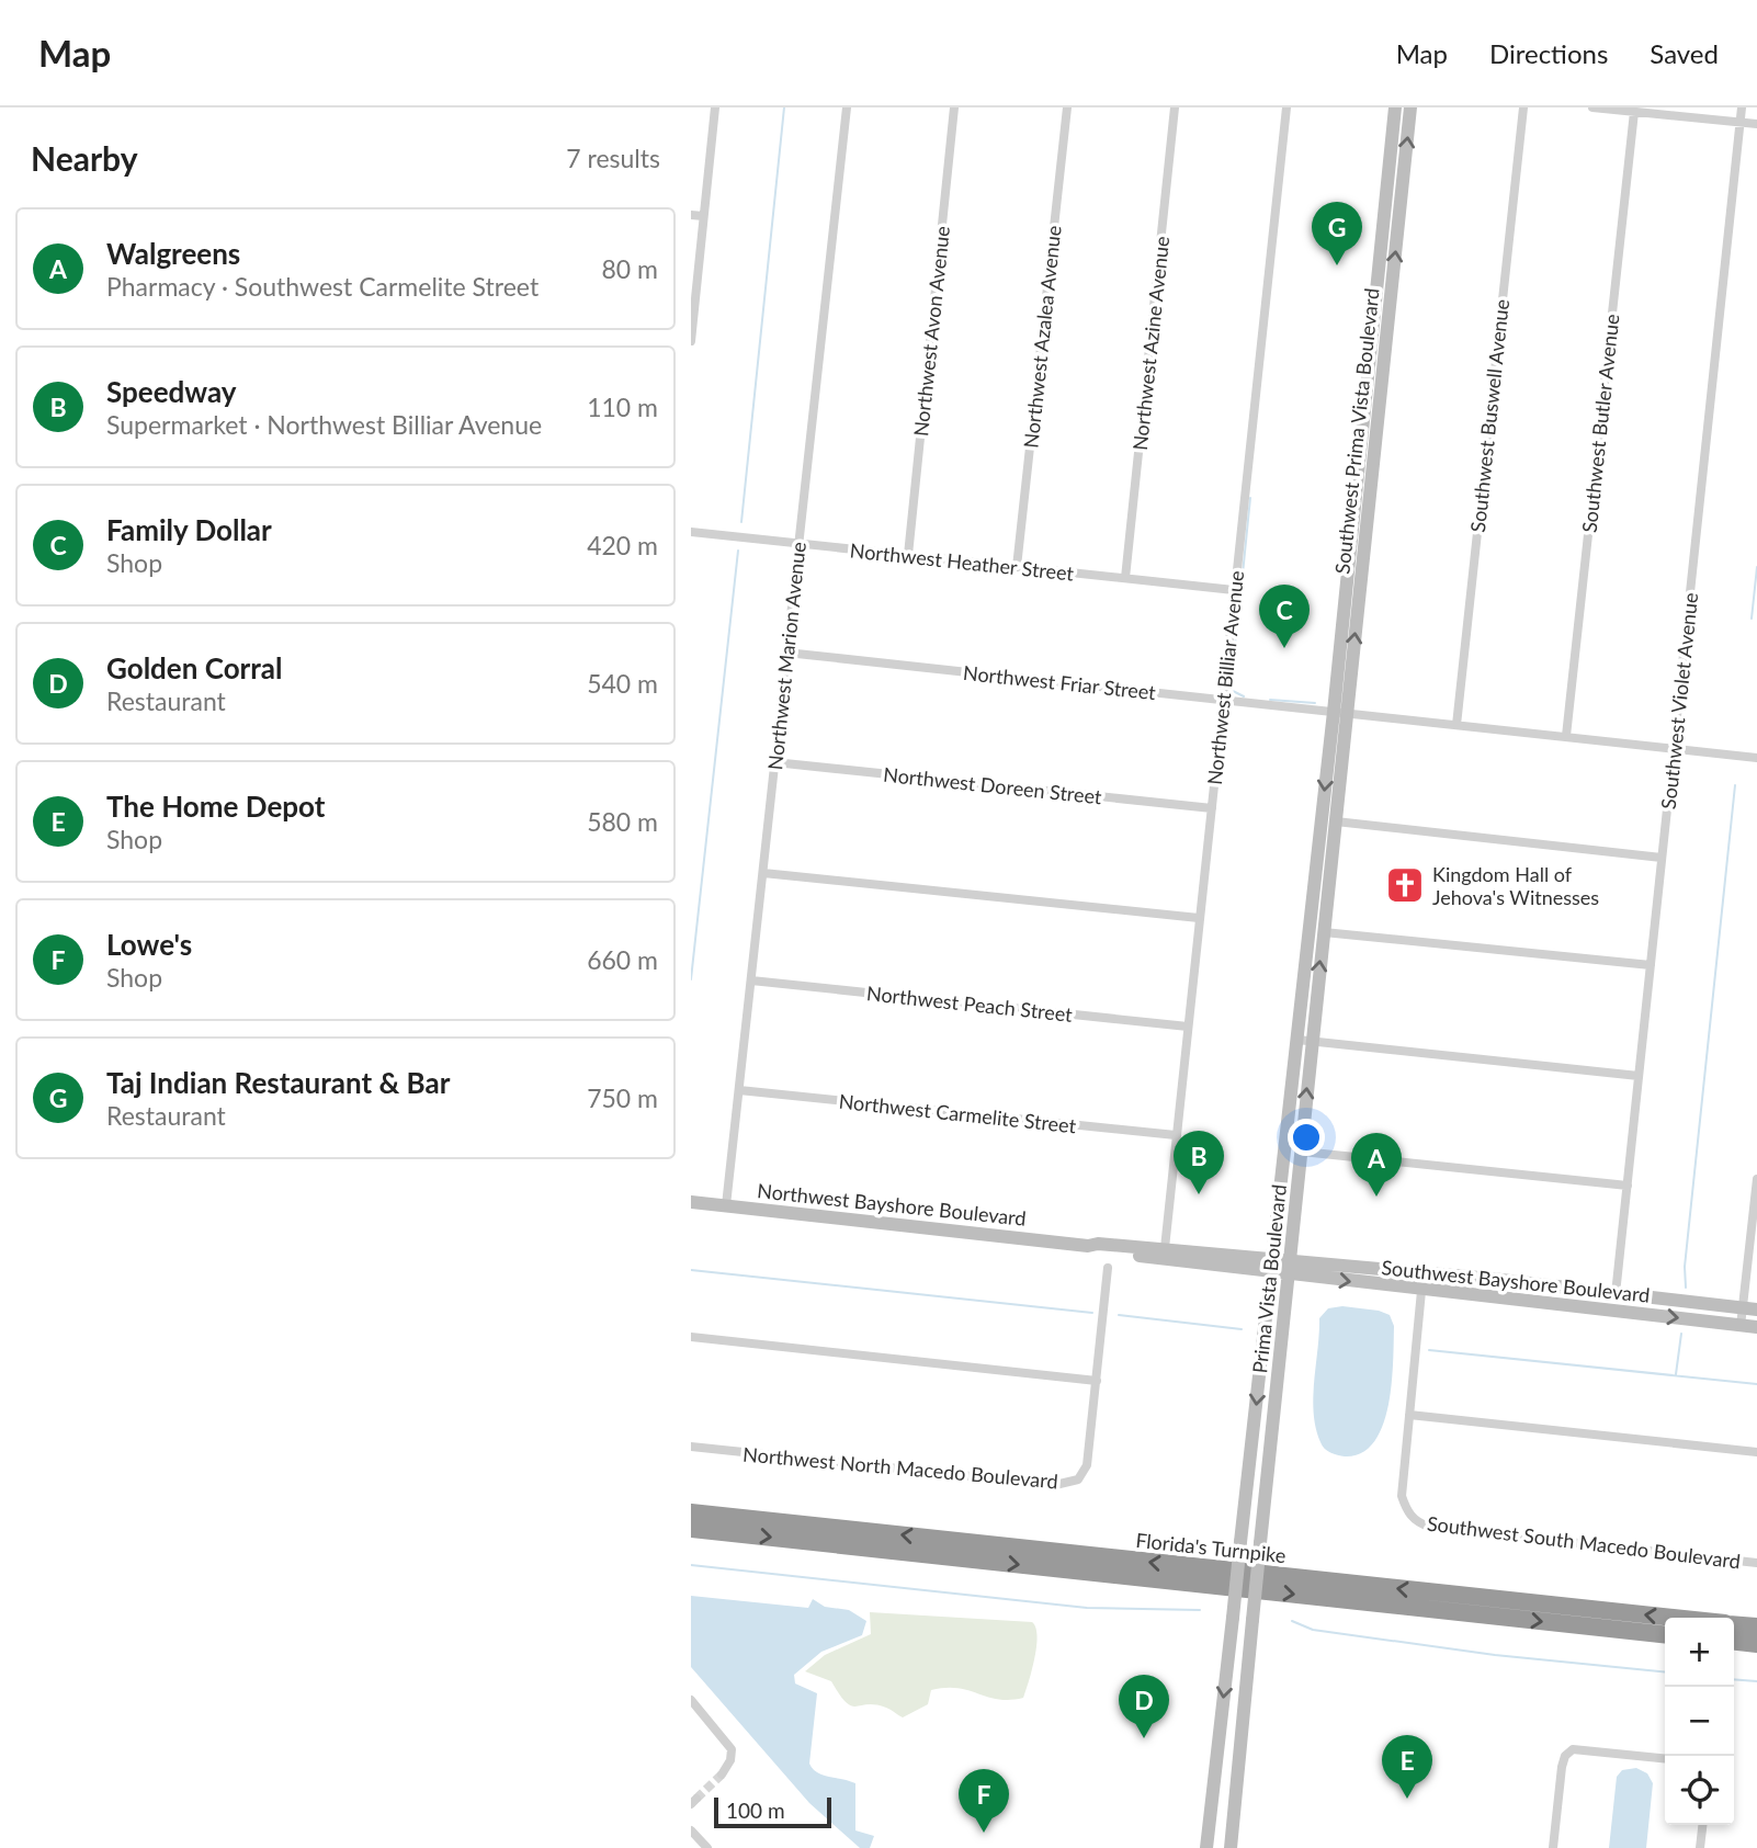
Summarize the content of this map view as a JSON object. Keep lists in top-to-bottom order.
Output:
{
  "streets": {
    "highway": ["Florida's Turnpike"],
    "main road": [
      "Southwest Prima Vista Boulevard",
      "Northwest Bayshore Boulevard",
      "Prima Vista Boulevard",
      "Southwest Bayshore Boulevard"
    ],
    "street": [
      "Northwest Avon Avenue",
      "Northwest Azalea Avenue",
      "Northwest Azine Avenue",
      "Southwest Buswell Avenue",
      "Southwest Butler Avenue",
      "Northwest Heather Street",
      "Northwest Marion Avenue",
      "Northwest Billiar Avenue",
      "Northwest Friar Street",
      "Southwest Violet Avenue",
      "Northwest Doreen Street",
      "Northwest Peach Street",
      "Northwest Carmelite Street",
      "Northwest North Macedo Boulevard",
      "Southwest South Macedo Boulevard"
    ]
  },
  "crossings": [
    ["Northwest Avon Avenue", "Northwest Heather Street"],
    ["Northwest Azalea Avenue", "Northwest Heather Street"],
    ["Northwest Azine Avenue", "Northwest Heather Street"],
    ["Southwest Buswell Avenue", "Northwest Friar Street"],
    ["Southwest Butler Avenue", "Northwest Friar Street"],
    ["Southwest Prima Vista Boulevard", "Northwest Friar Street"],
    ["Southwest Prima Vista Boulevard", "Prima Vista Boulevard"],
    ["Northwest Heather Street", "Northwest Marion Avenue"],
    ["Northwest Heather Street", "Northwest Billiar Avenue"],
    ["Northwest Marion Avenue", "Northwest Friar Street"],
    ["Northwest Marion Avenue", "Northwest Doreen Street"],
    ["Northwest Marion Avenue", "Northwest Peach Street"],
    ["Northwest Marion Avenue", "Northwest Carmelite Street"],
    ["Northwest Marion Avenue", "Northwest Bayshore Boulevard"],
    ["Northwest Billiar Avenue", "Northwest Friar Street"],
    ["Northwest Billiar Avenue", "Northwest Doreen Street"],
    ["Northwest Billiar Avenue", "Northwest Peach Street"],
    ["Northwest Billiar Avenue", "Northwest Carmelite Street"],
    ["Northwest Billiar Avenue", "Northwest Bayshore Boulevard"],
    ["Northwest Friar Street", "Southwest Violet Avenue"],
    ["Northwest Friar Street", "Prima Vista Boulevard"],
    ["Southwest Violet Avenue", "Southwest Bayshore Boulevard"],
    ["Northwest Bayshore Boulevard", "Prima Vista Boulevard"],
    ["Northwest Bayshore Boulevard", "Southwest Bayshore Boulevard"],
    ["Prima Vista Boulevard", "Southwest Bayshore Boulevard"],
    ["Southwest Bayshore Boulevard", "Southwest South Macedo Boulevard"]
  ],
  "places": {
    "church": ["Kingdom Hall of Jehova's Witnesses"]
  },
  "scale_bar": "100 m",
  "page": {
    "header": "Map",
    "nav": ["Map", "Directions", "Saved"],
    "heading": ["Nearby", "7 results"],
    "pins": [
      "G",
      "C",
      "B",
      "A",
      "D",
      "E",
      "F"
    ],
    "list": [
      {
        "mark": "A",
        "name": "Walgreens",
        "note": "Pharmacy · Southwest Carmelite Street",
        "value": "80 m"
      },
      {
        "mark": "B",
        "name": "Speedway",
        "note": "Supermarket · Northwest Billiar Avenue",
        "value": "110 m"
      },
      {
        "mark": "C",
        "name": "Family Dollar",
        "note": "Shop",
        "value": "420 m"
      },
      {
        "mark": "D",
        "name": "Golden Corral",
        "note": "Restaurant",
        "value": "540 m"
      },
      {
        "mark": "E",
        "name": "The Home Depot",
        "note": "Shop",
        "value": "580 m"
      },
      {
        "mark": "F",
        "name": "Lowe's",
        "note": "Shop",
        "value": "660 m"
      },
      {
        "mark": "G",
        "name": "Taj Indian Restaurant & Bar",
        "note": "Restaurant",
        "value": "750 m"
      }
    ],
    "map_buttons": ["+", "−"],
    "scale": "100 m"
  }
}
